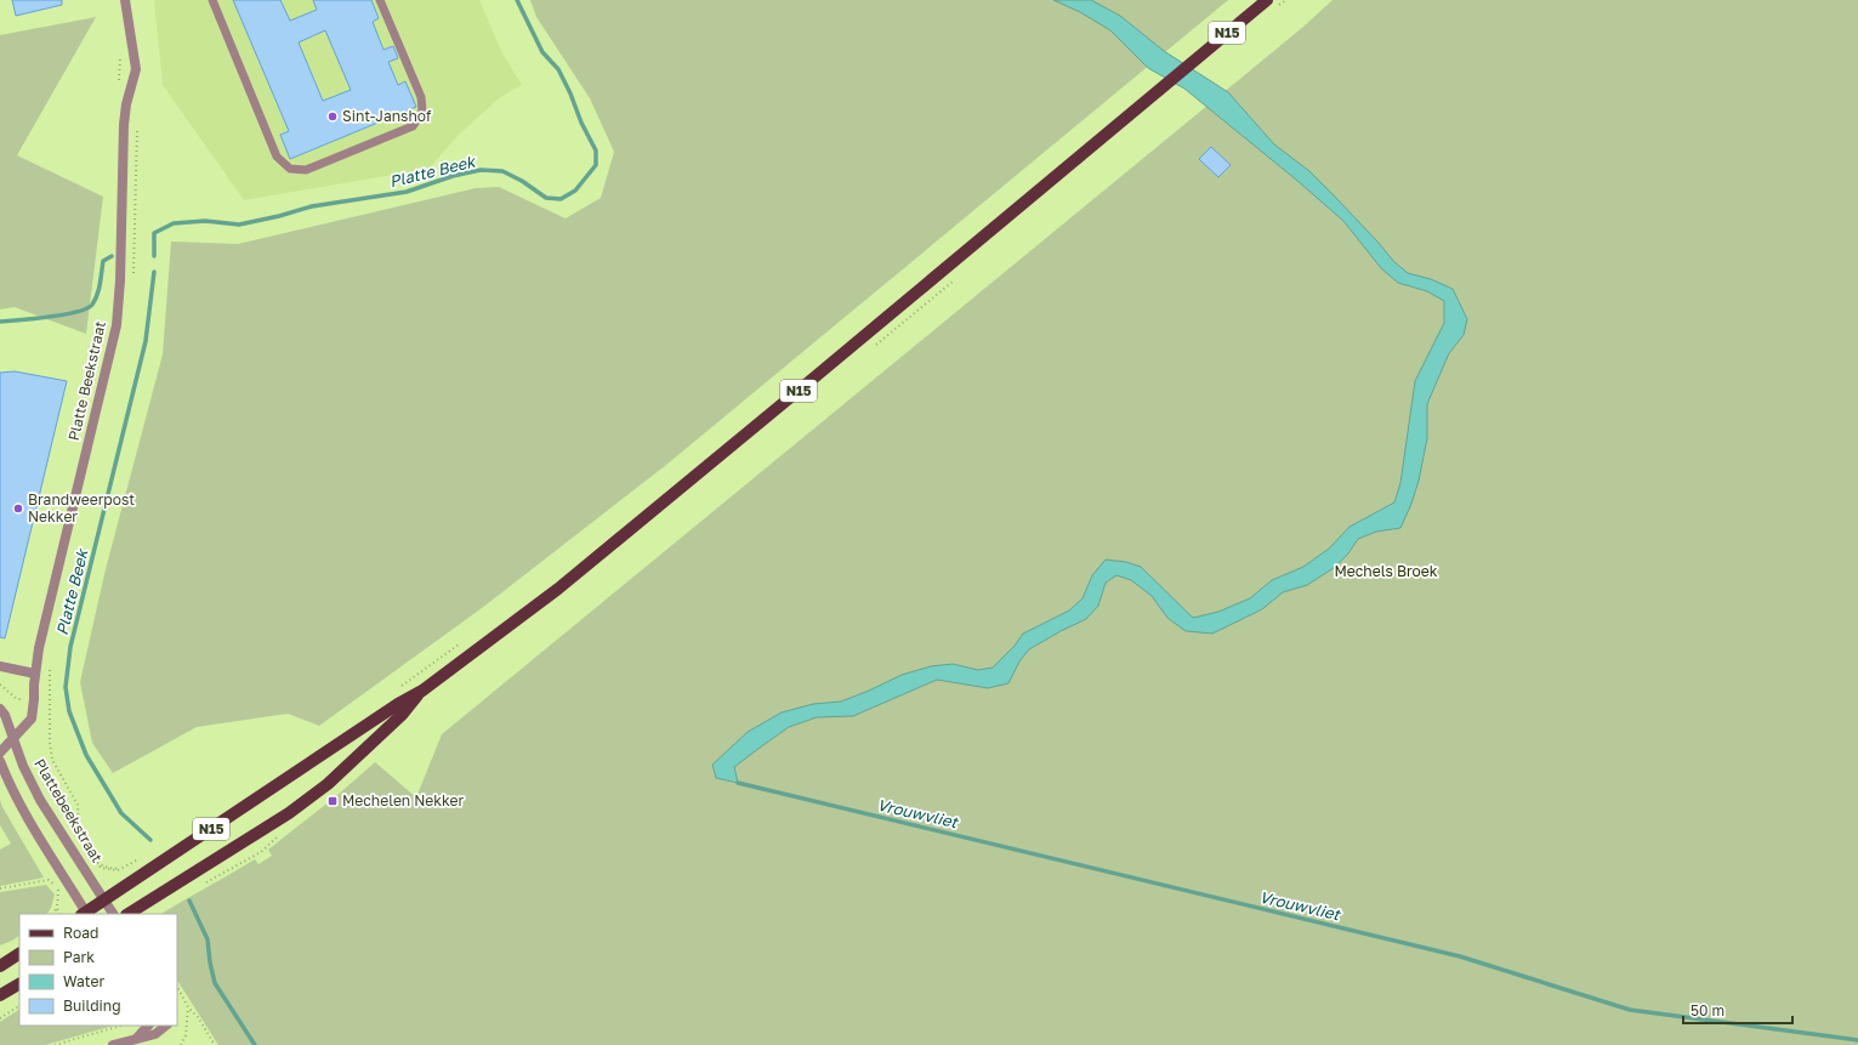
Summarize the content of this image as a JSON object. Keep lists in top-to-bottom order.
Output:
{
  "streets": {
    "main road": ["N15"],
    "street": ["Platte Beekstraat", "Plattebeekstraat"]
  },
  "crossings": [
    ["N15", "Plattebeekstraat"],
    ["Platte Beekstraat", "Plattebeekstraat"]
  ],
  "water": ["Platte Beek", "Vrouwvliet"],
  "parks": ["Mechels Broek"],
  "places": {
    "other": ["Sint-Janshof", "Brandweerpost Nekker"],
    "transit": ["Mechelen Nekker"]
  },
  "legend": [
    "Road",
    "Park",
    "Water",
    "Building"
  ],
  "scale_bar": "50 m"
}
